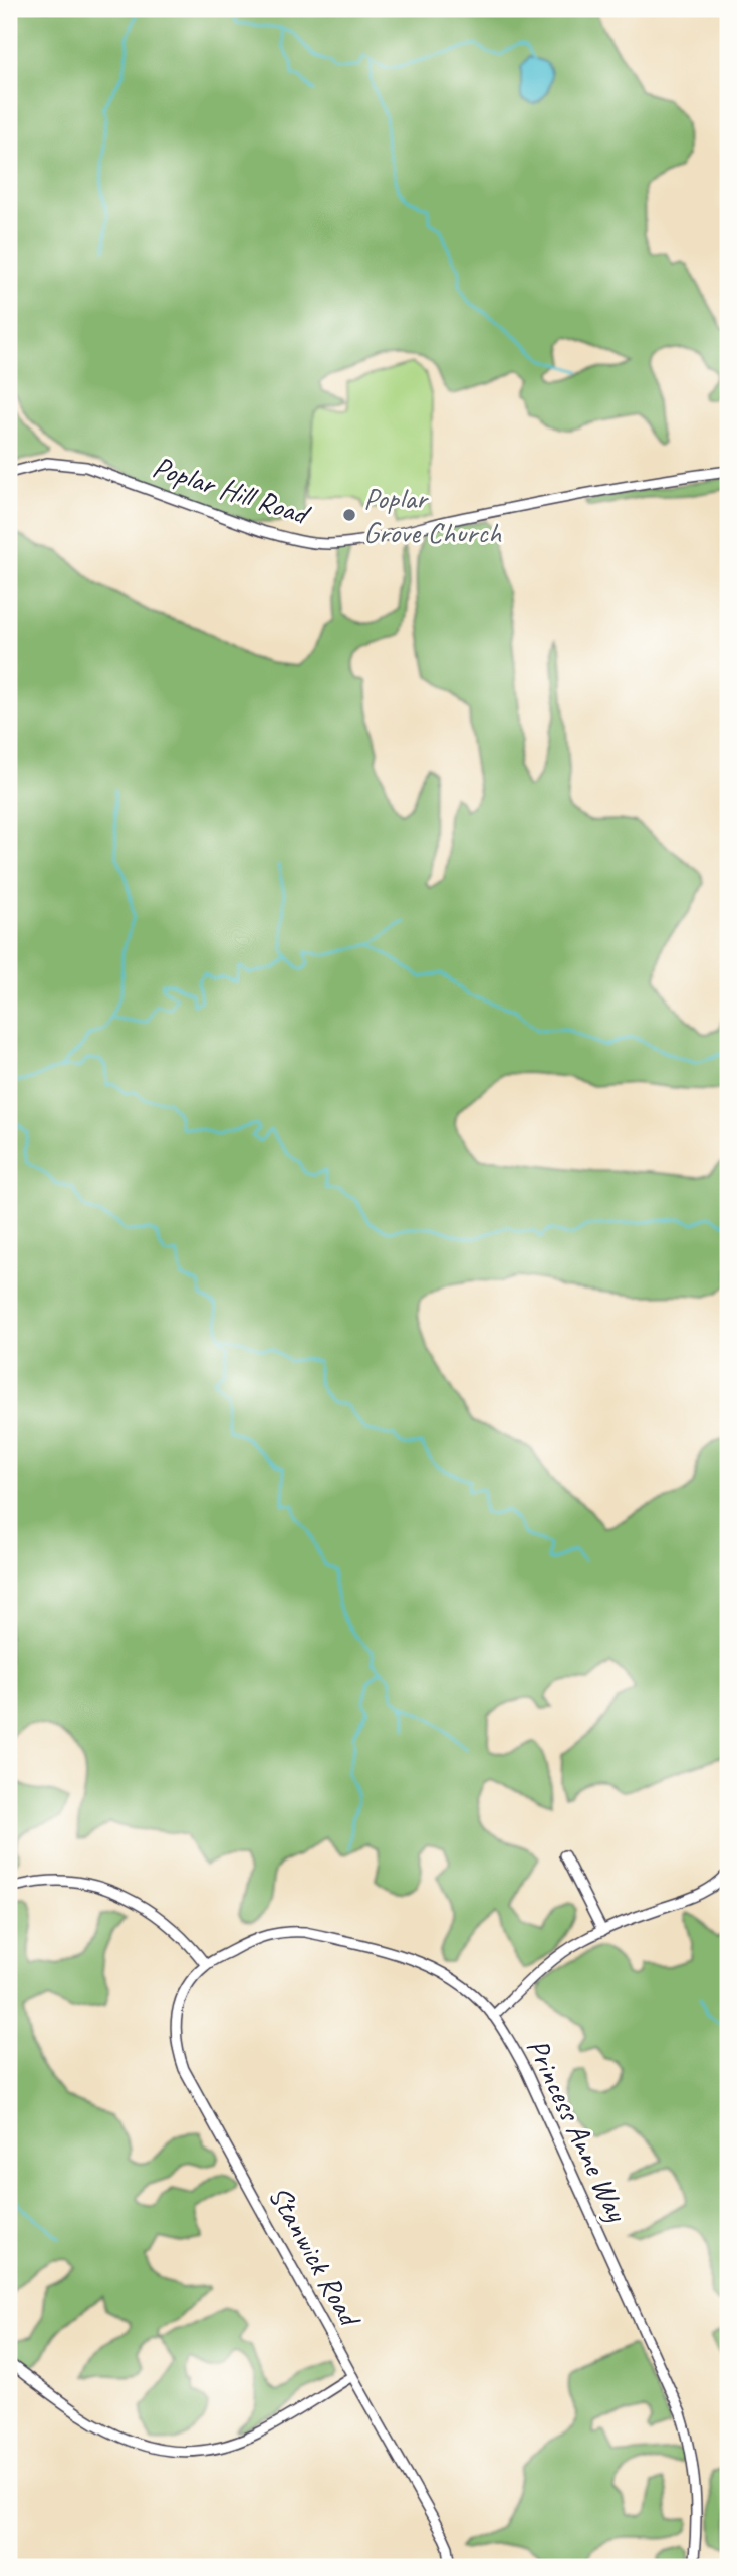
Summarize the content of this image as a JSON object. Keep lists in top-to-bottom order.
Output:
{
  "streets": {
    "street": ["Poplar Hill Road", "Princess Anne Way", "Stanwick Road"]
  },
  "crossings": [
    ["Princess Anne Way", "Stanwick Road"]
  ],
  "places": ["Poplar Grove Church"]
}
